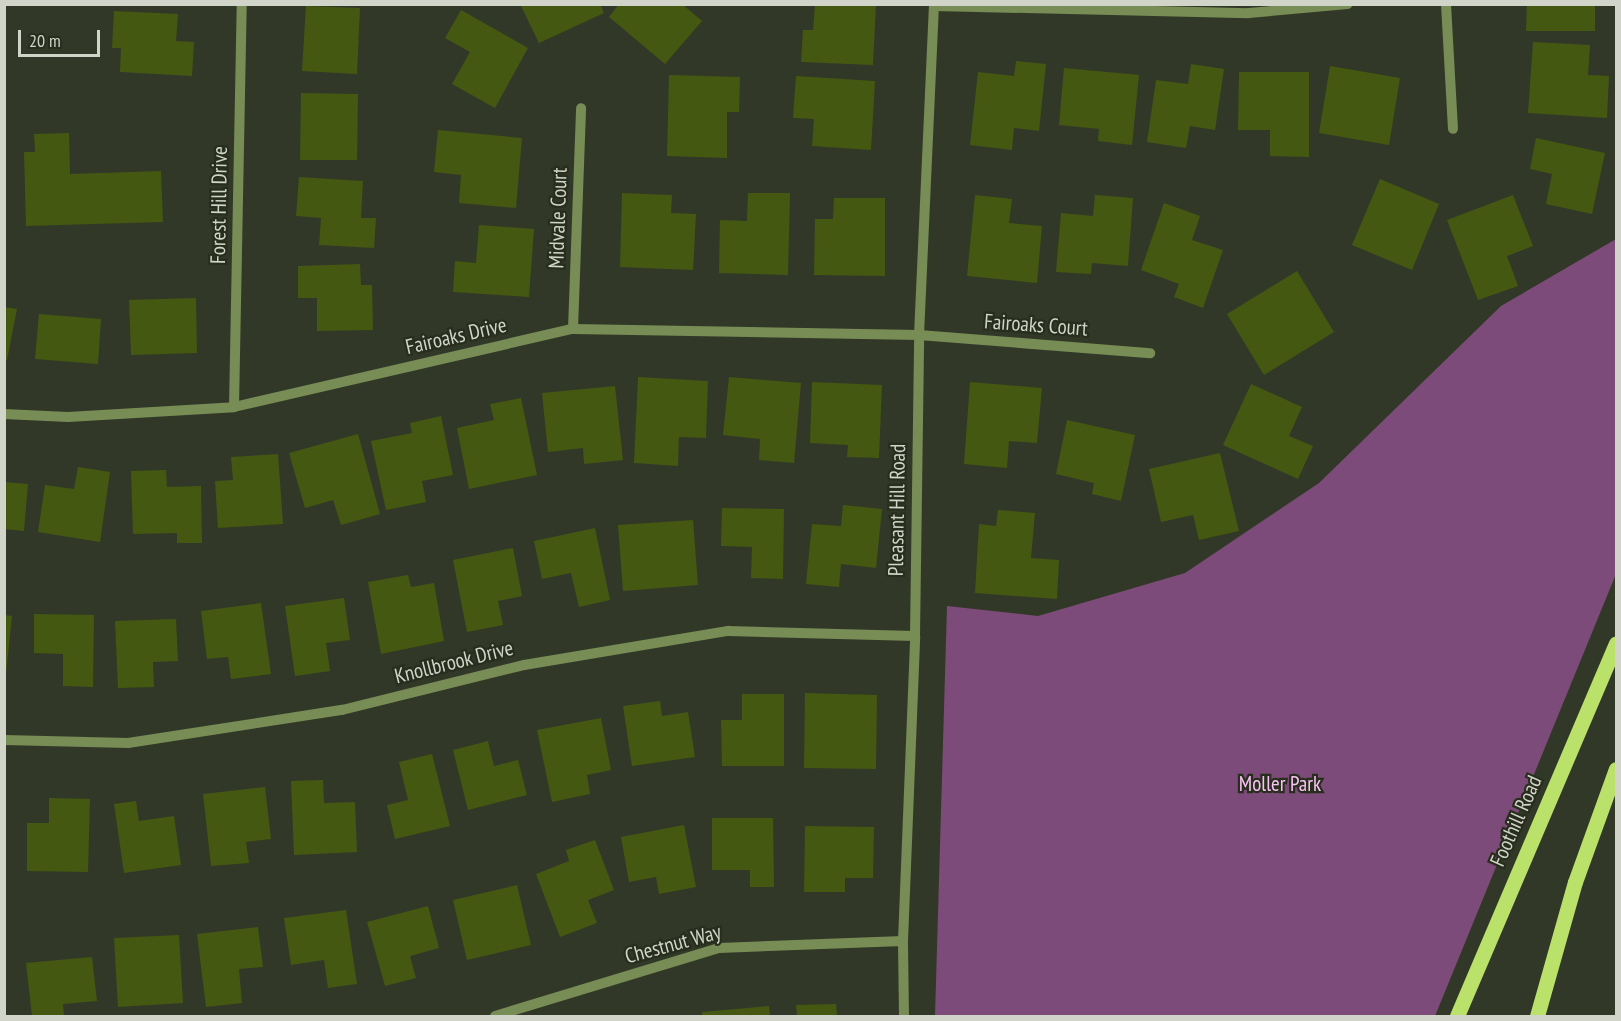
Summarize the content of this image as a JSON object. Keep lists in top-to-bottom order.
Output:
{
  "streets": {
    "main road": ["Foothill Road"],
    "street": [
      "Forest Hill Drive",
      "Midvale Court",
      "Fairoaks Court",
      "Fairoaks Drive",
      "Pleasant Hill Road",
      "Knollbrook Drive",
      "Chestnut Way"
    ]
  },
  "crossings": [
    ["Forest Hill Drive", "Fairoaks Drive"],
    ["Midvale Court", "Fairoaks Drive"],
    ["Fairoaks Court", "Fairoaks Drive"],
    ["Fairoaks Court", "Pleasant Hill Road"],
    ["Fairoaks Drive", "Pleasant Hill Road"],
    ["Pleasant Hill Road", "Knollbrook Drive"],
    ["Pleasant Hill Road", "Chestnut Way"]
  ],
  "parks": ["Moller Park"],
  "scale_bar": "20 m"
}
